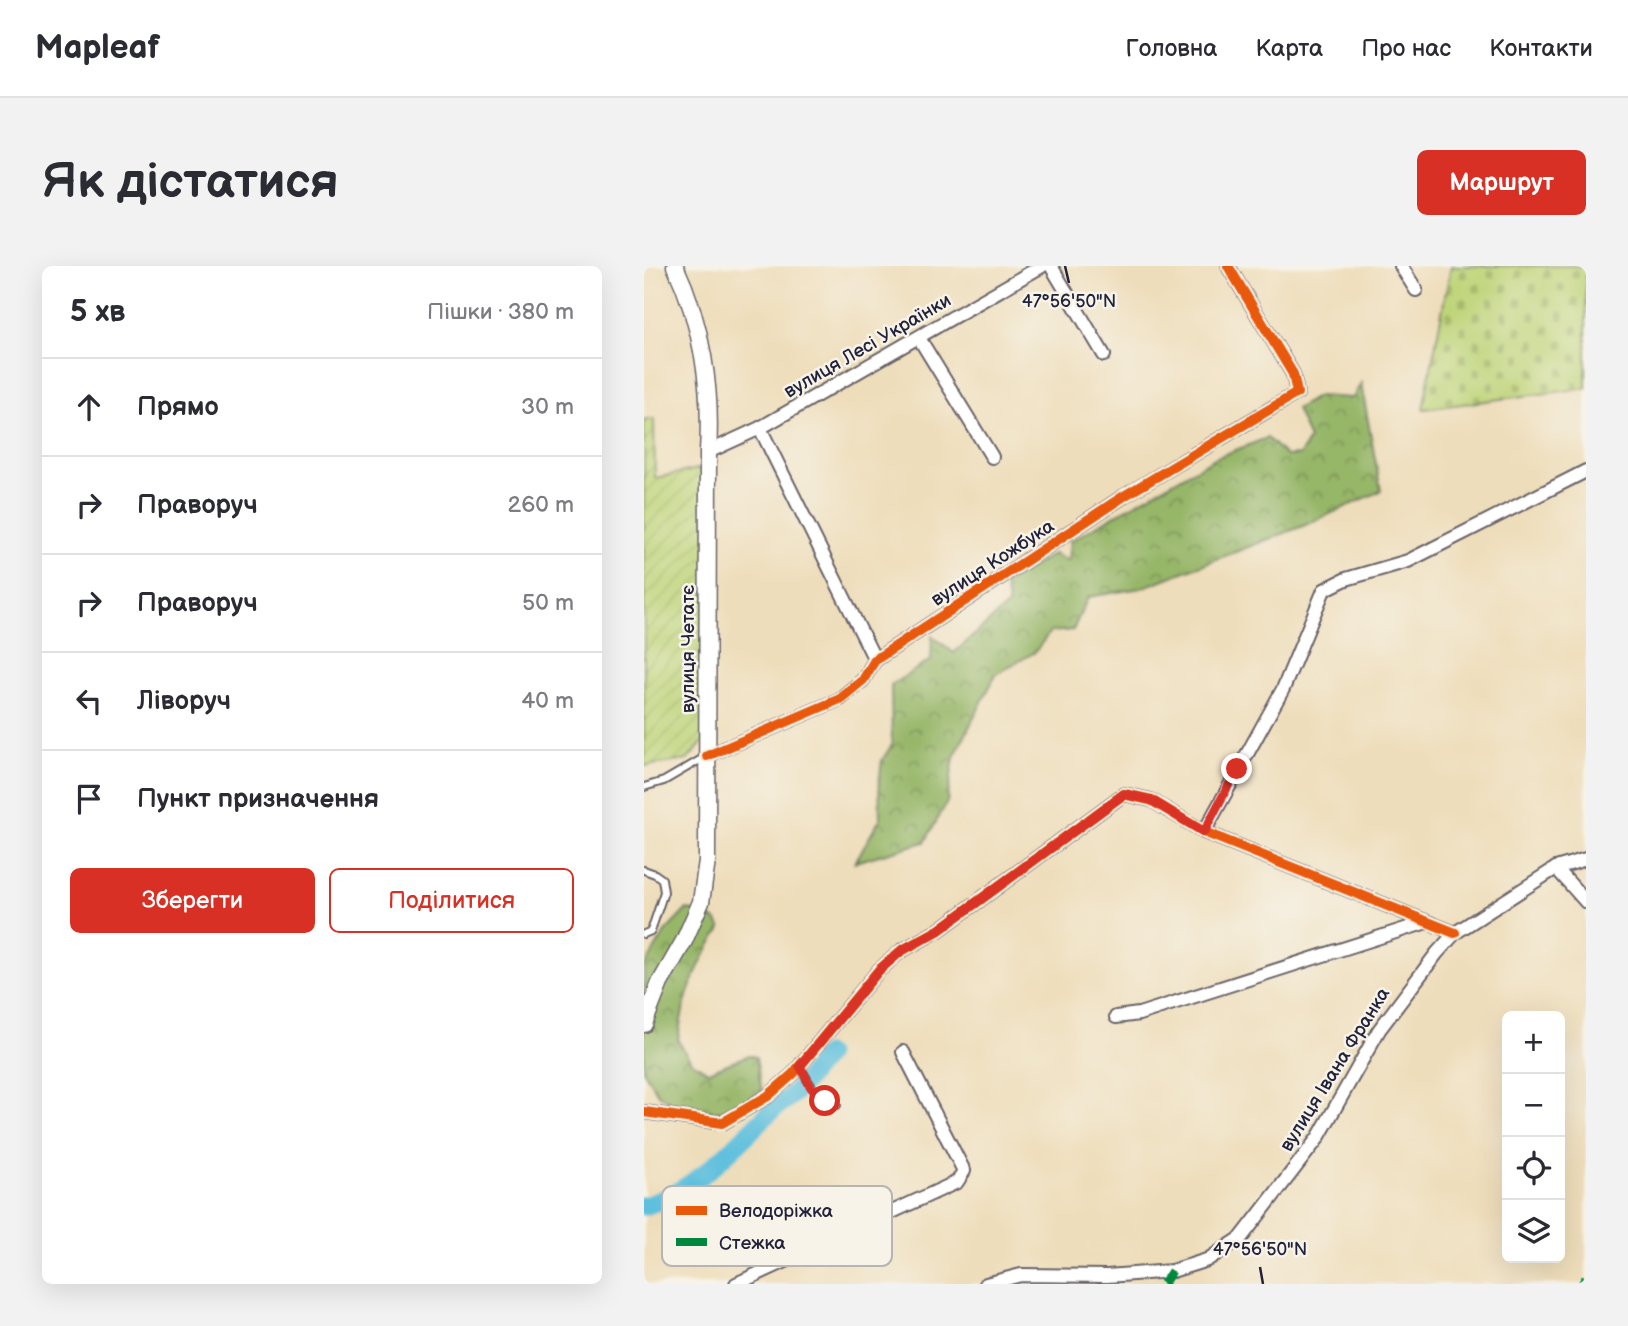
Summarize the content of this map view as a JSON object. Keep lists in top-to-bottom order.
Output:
{
  "streets": {
    "street": [
      "вулиця Лесі Українки",
      "вулиця Кожбука",
      "вулиця Четатє",
      "вулиця Івана Франка"
    ]
  },
  "crossings": [
    ["вулиця Лесі Українки", "вулиця Четатє"],
    ["вулиця Кожбука", "вулиця Четатє"]
  ],
  "legend": ["Велодоріжка", "Стежка"],
  "page": {
    "header": "Mapleaf",
    "nav": [
      "Головна",
      "Карта",
      "Про нас",
      "Контакти"
    ],
    "buttons": [
      "Маршрут",
      ["Зберегти", "Поділитися"]
    ],
    "title": "Як дістатися",
    "heading": ["5 хв", "Пішки · 380 m"],
    "list": [
      ["Прямо", "30 m"],
      ["Праворуч", "260 m"],
      ["Праворуч", "50 m"],
      ["Ліворуч", "40 m"],
      "Пункт призначення"
    ],
    "map_buttons": ["+", "−"]
  },
  "coordinates": ["47°56'50\"N"]
}
